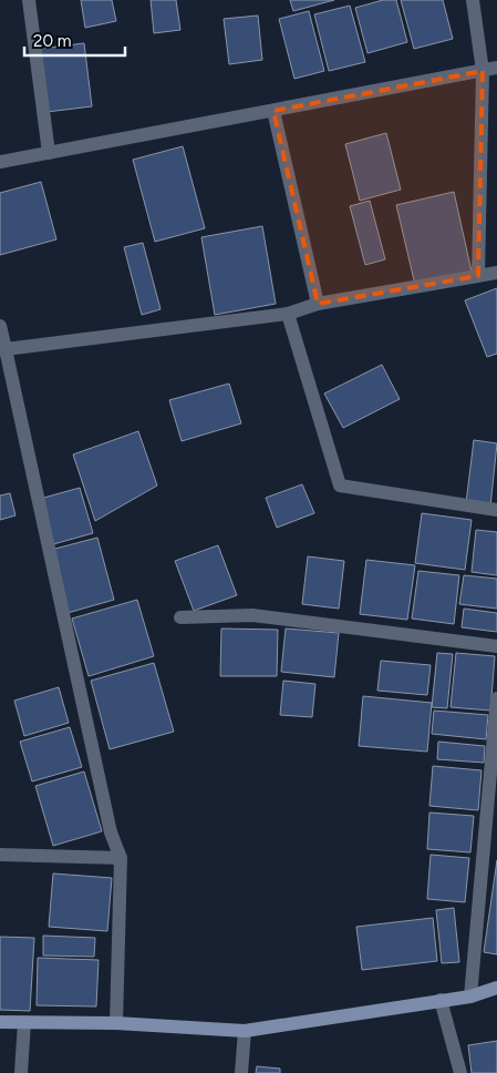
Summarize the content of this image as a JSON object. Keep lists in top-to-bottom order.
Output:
{
  "scale_bar": "20 m"
}
